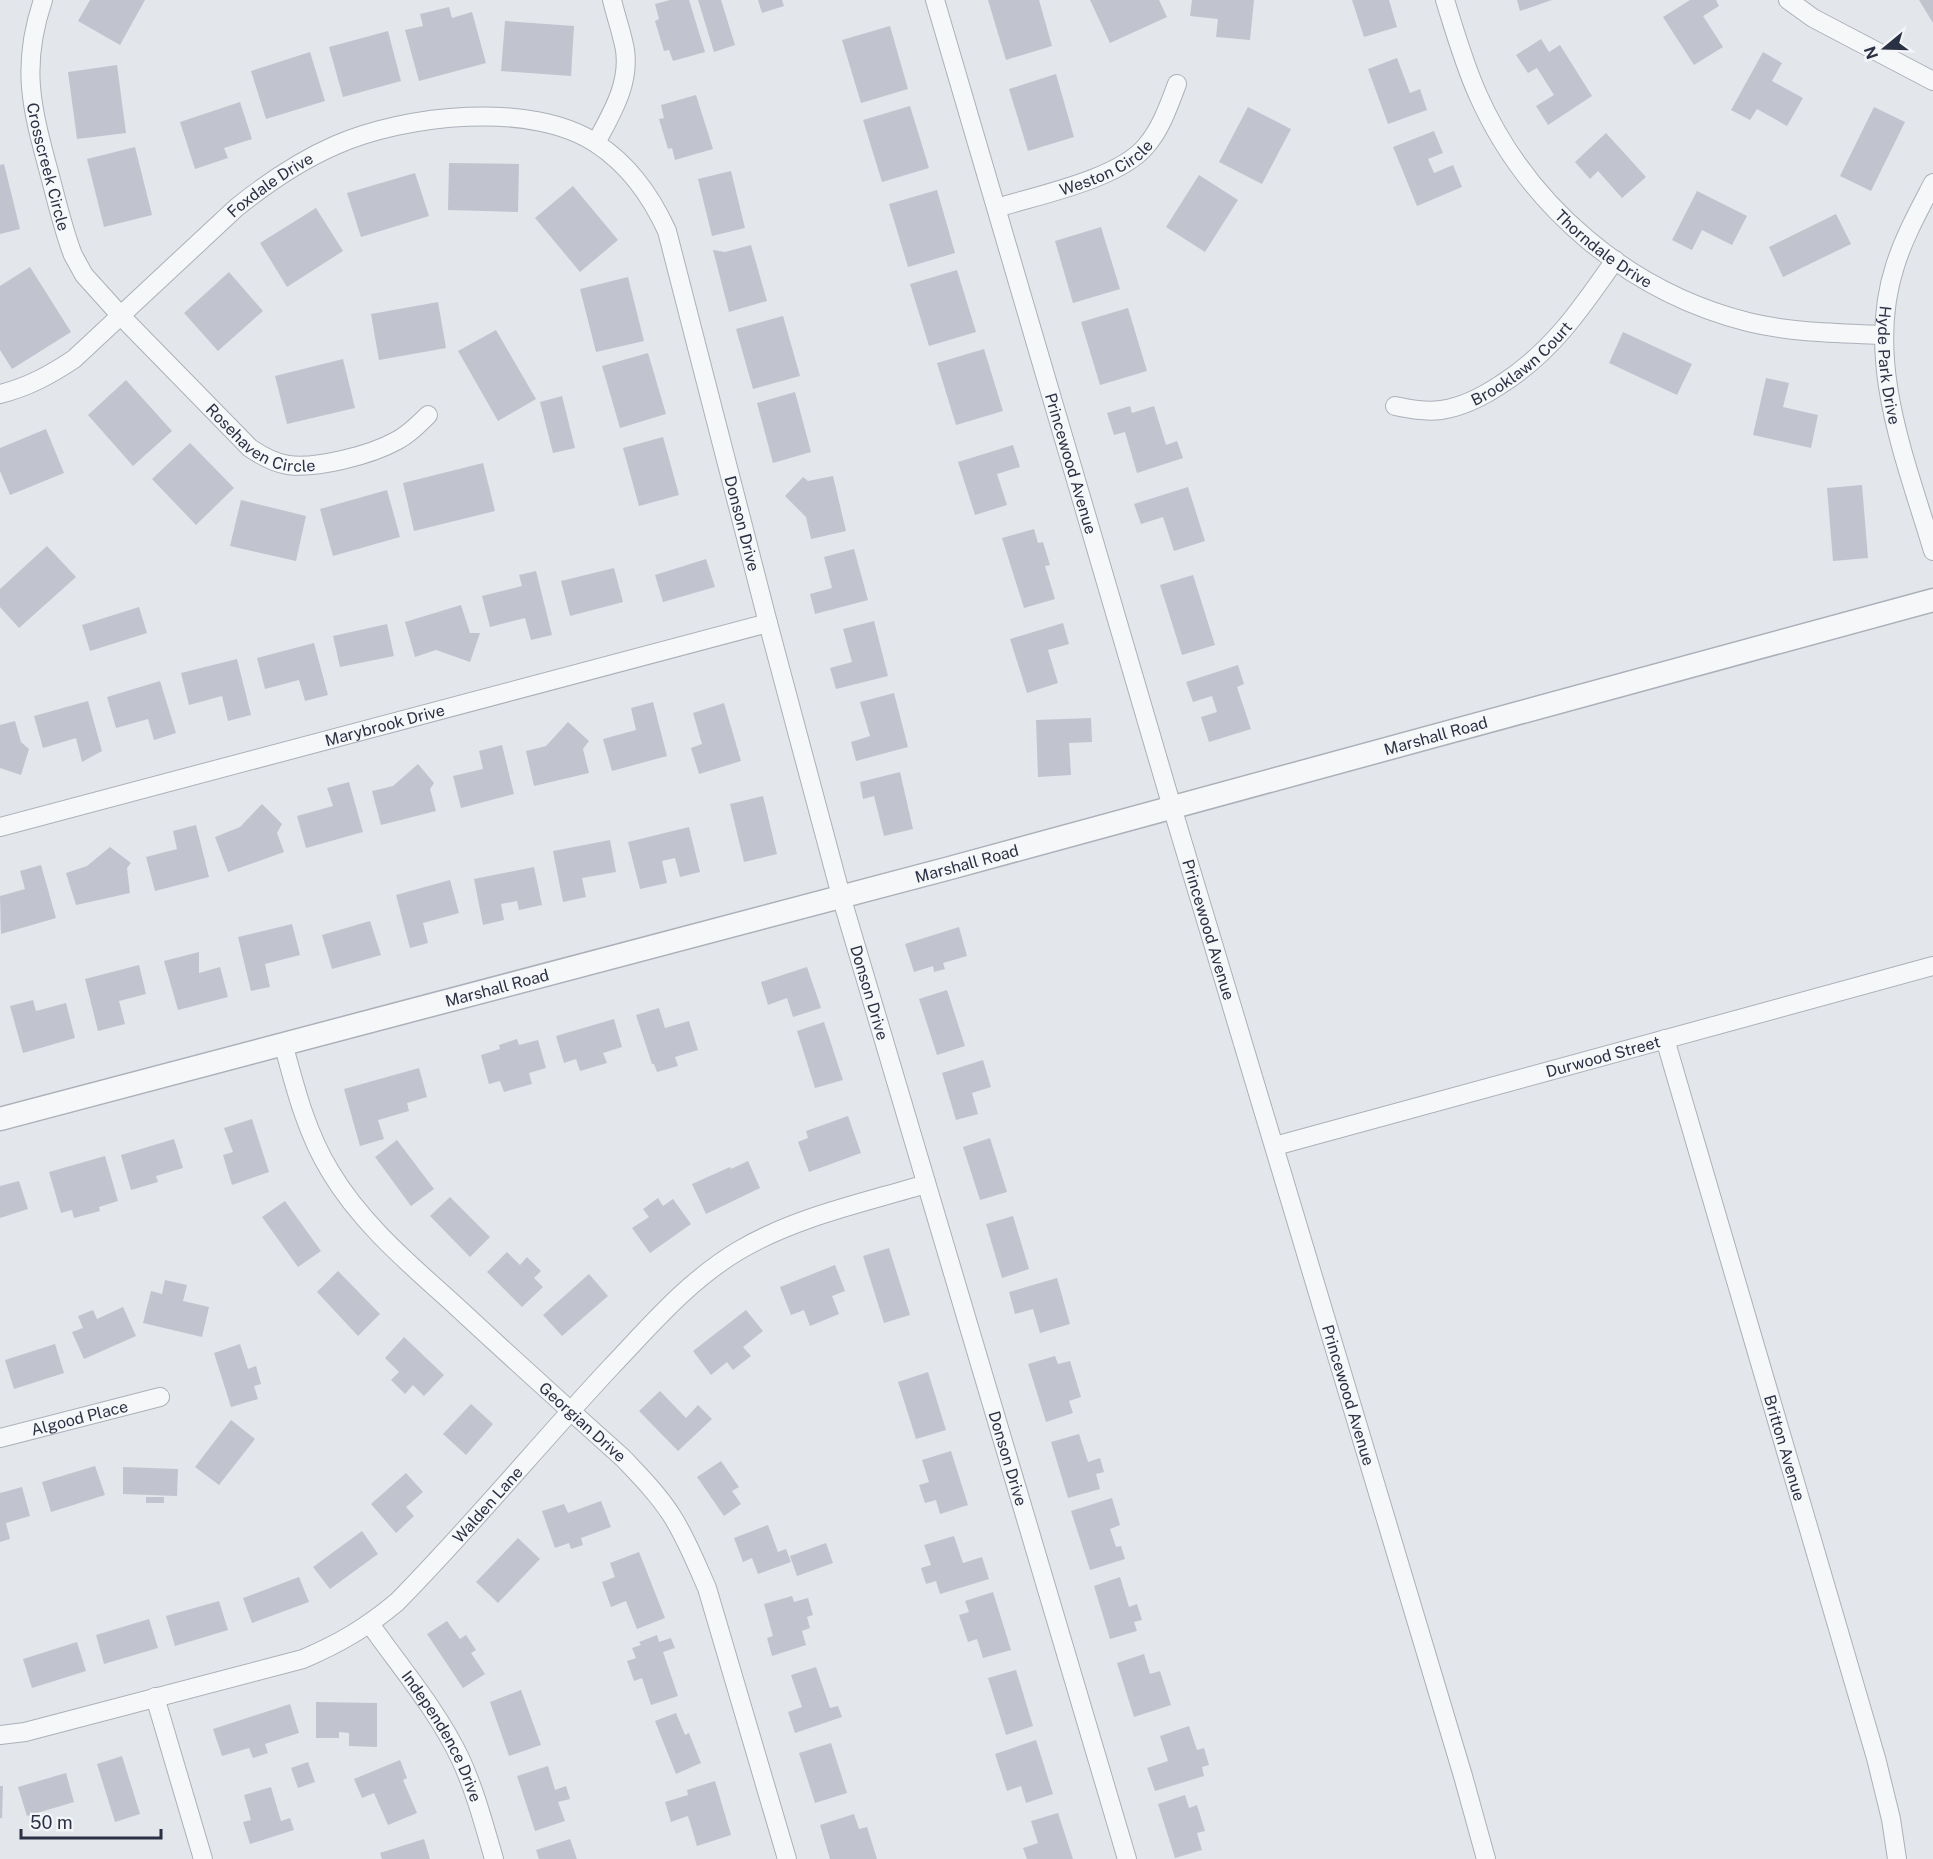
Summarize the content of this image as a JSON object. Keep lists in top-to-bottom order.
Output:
{
  "streets": {
    "street": [
      "Weston Circle",
      "Crosscreek Circle",
      "Foxdale Drive",
      "Thorndale Drive",
      "Brooklawn Court",
      "Hyde Park Drive",
      "Rosehaven Circle",
      "Princewood Avenue",
      "Donson Drive",
      "Marybrook Drive",
      "Marshall Road",
      "Durwood Street",
      "Algood Place",
      "Georgian Drive",
      "Britton Avenue",
      "Walden Lane",
      "Independence Drive"
    ]
  },
  "crossings": [
    ["Weston Circle", "Princewood Avenue"],
    ["Crosscreek Circle", "Foxdale Drive"],
    ["Crosscreek Circle", "Rosehaven Circle"],
    ["Foxdale Drive", "Rosehaven Circle"],
    ["Foxdale Drive", "Donson Drive"],
    ["Thorndale Drive", "Brooklawn Court"],
    ["Thorndale Drive", "Hyde Park Drive"],
    ["Princewood Avenue", "Marshall Road"],
    ["Princewood Avenue", "Durwood Street"],
    ["Donson Drive", "Marybrook Drive"],
    ["Donson Drive", "Marshall Road"],
    ["Donson Drive", "Walden Lane"],
    ["Marshall Road", "Georgian Drive"],
    ["Durwood Street", "Britton Avenue"],
    ["Georgian Drive", "Walden Lane"],
    ["Walden Lane", "Independence Drive"]
  ],
  "scale_bar": "50 m",
  "north": "left"
}
